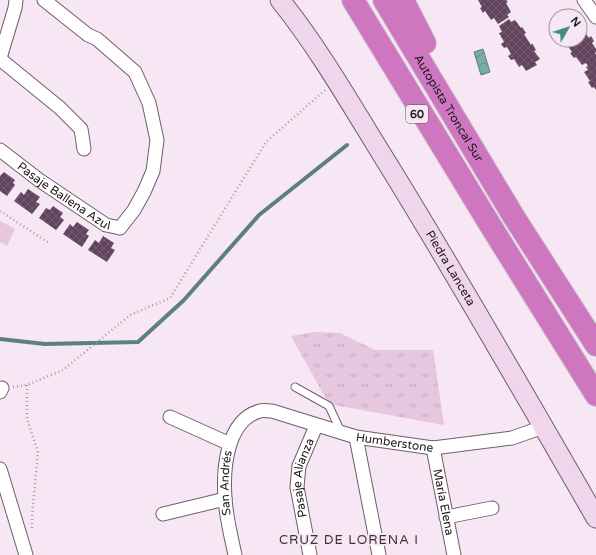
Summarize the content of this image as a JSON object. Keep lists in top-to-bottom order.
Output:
{
  "streets": {
    "highway": ["Autopista Troncal Sur", "60"],
    "street": [
      "Pasaje Ballena Azul",
      "Piedra Lanceta",
      "Humberstone",
      "Pasaje Alianza",
      "San Andrés",
      "María Elena"
    ]
  },
  "crossings": [
    ["Piedra Lanceta", "Humberstone"],
    ["Humberstone", "Pasaje Alianza"],
    ["Humberstone", "San Andrés"],
    ["Humberstone", "María Elena"]
  ],
  "districts": ["CRUZ DE LORENA I"],
  "north": "top right"
}
